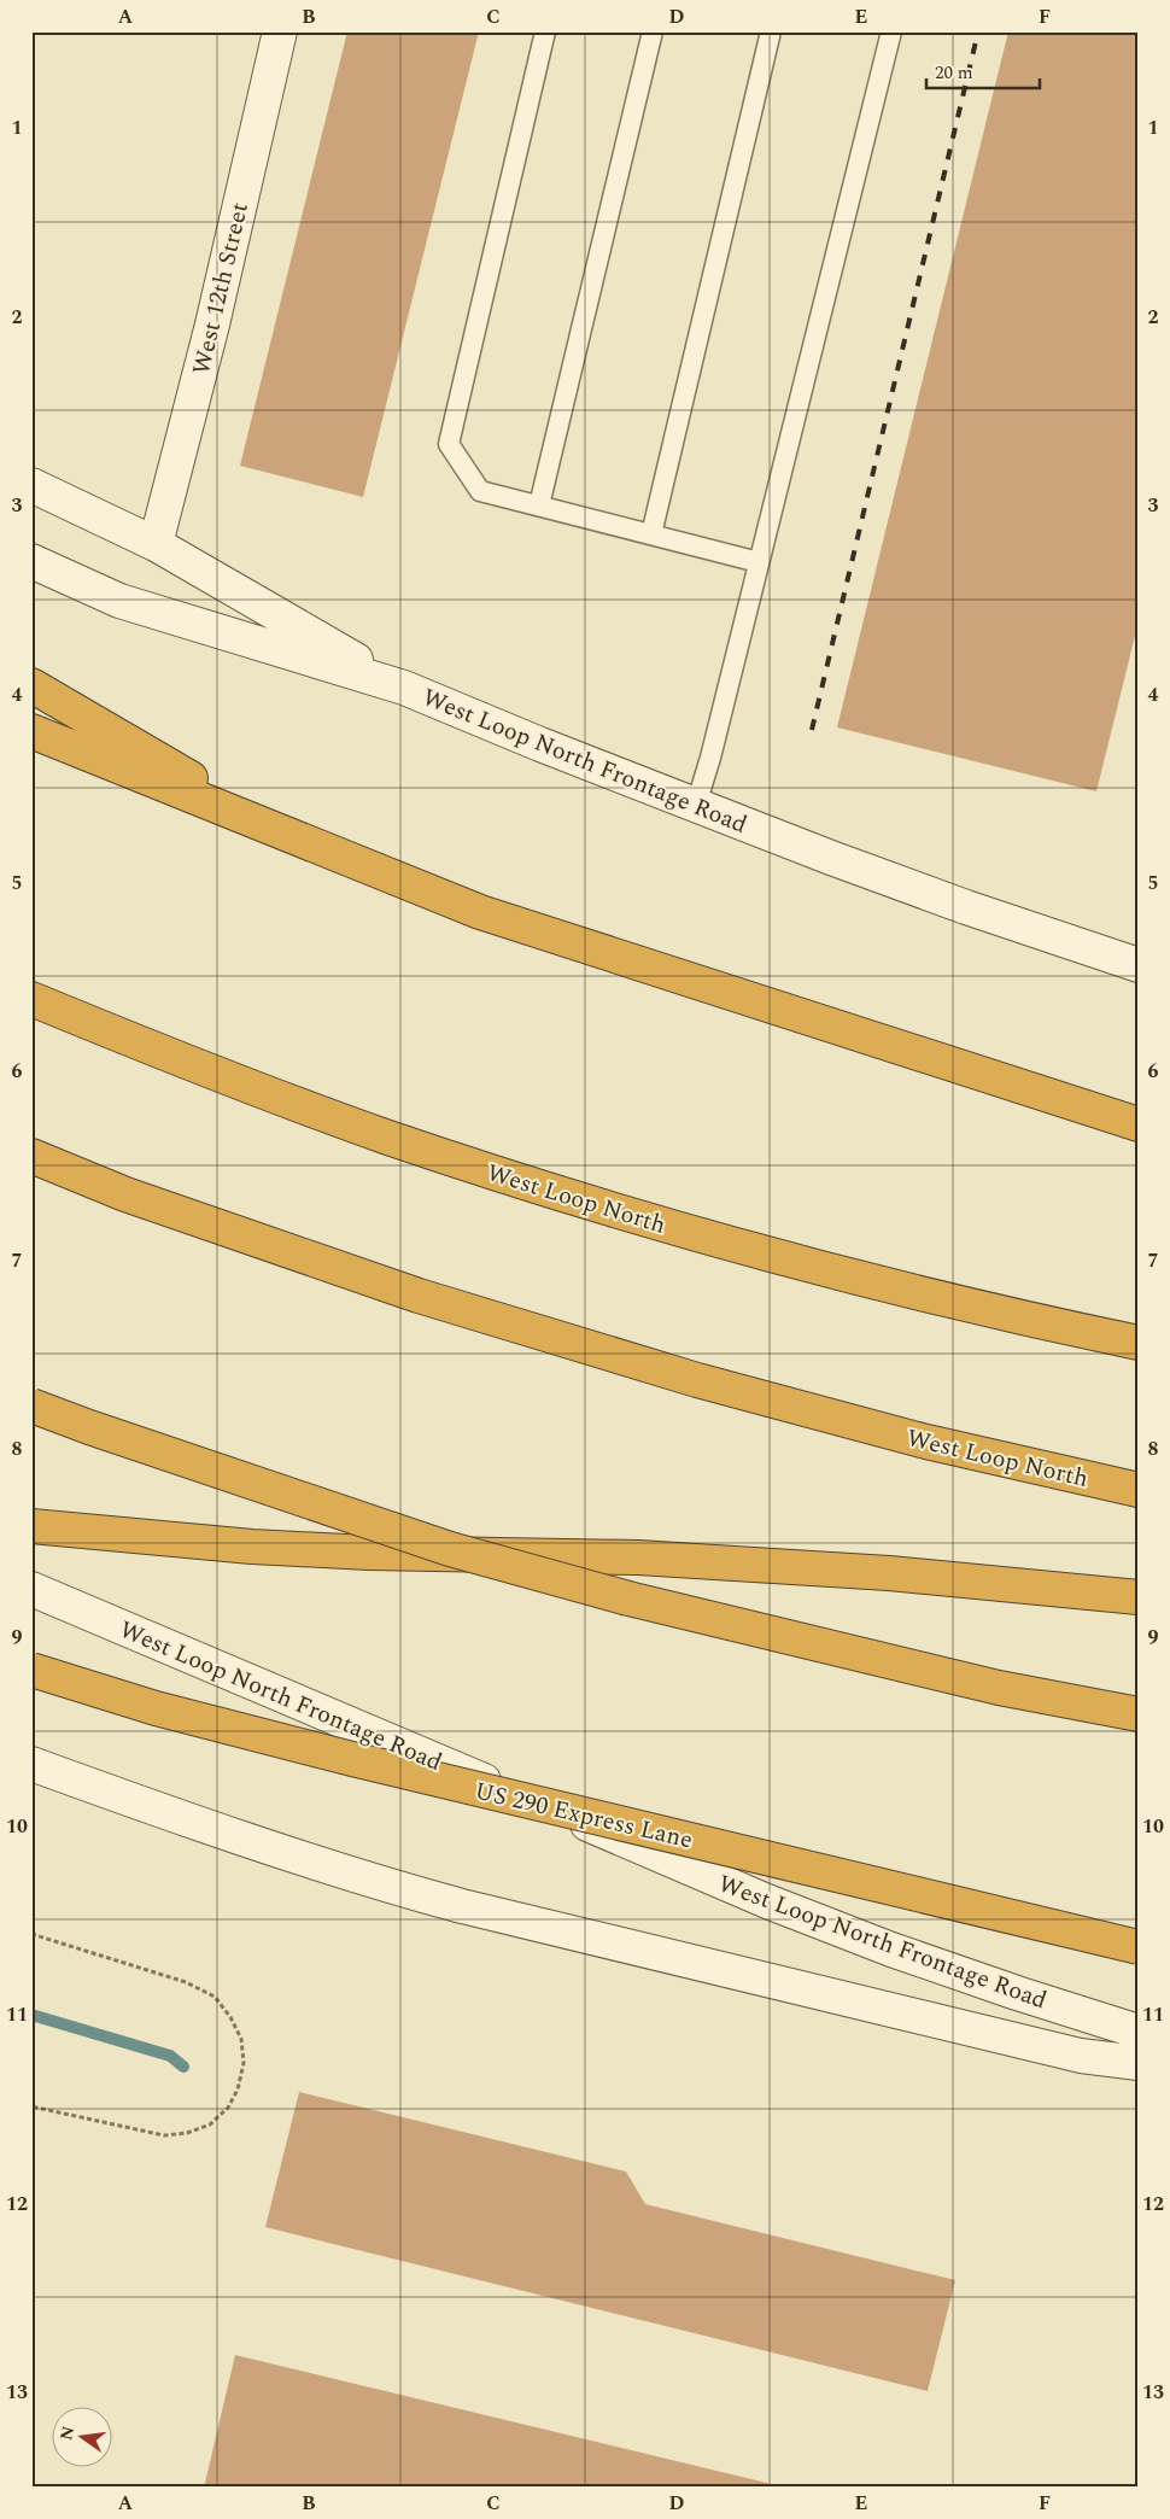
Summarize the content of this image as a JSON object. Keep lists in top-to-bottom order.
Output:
{
  "streets": {
    "highway": ["West Loop North", "US 290 Express Lane"],
    "main road": ["West 12th Street", "West Loop North Frontage Road"]
  },
  "scale_bar": "20 m",
  "north": "left",
  "grid": {
    "columns": [
      "A",
      "B",
      "C",
      "D",
      "E",
      "F"
    ],
    "rows": [
      "1",
      "2",
      "3",
      "4",
      "5",
      "6",
      "7",
      "8",
      "9",
      "10",
      "11",
      "12",
      "13"
    ]
  }
}
